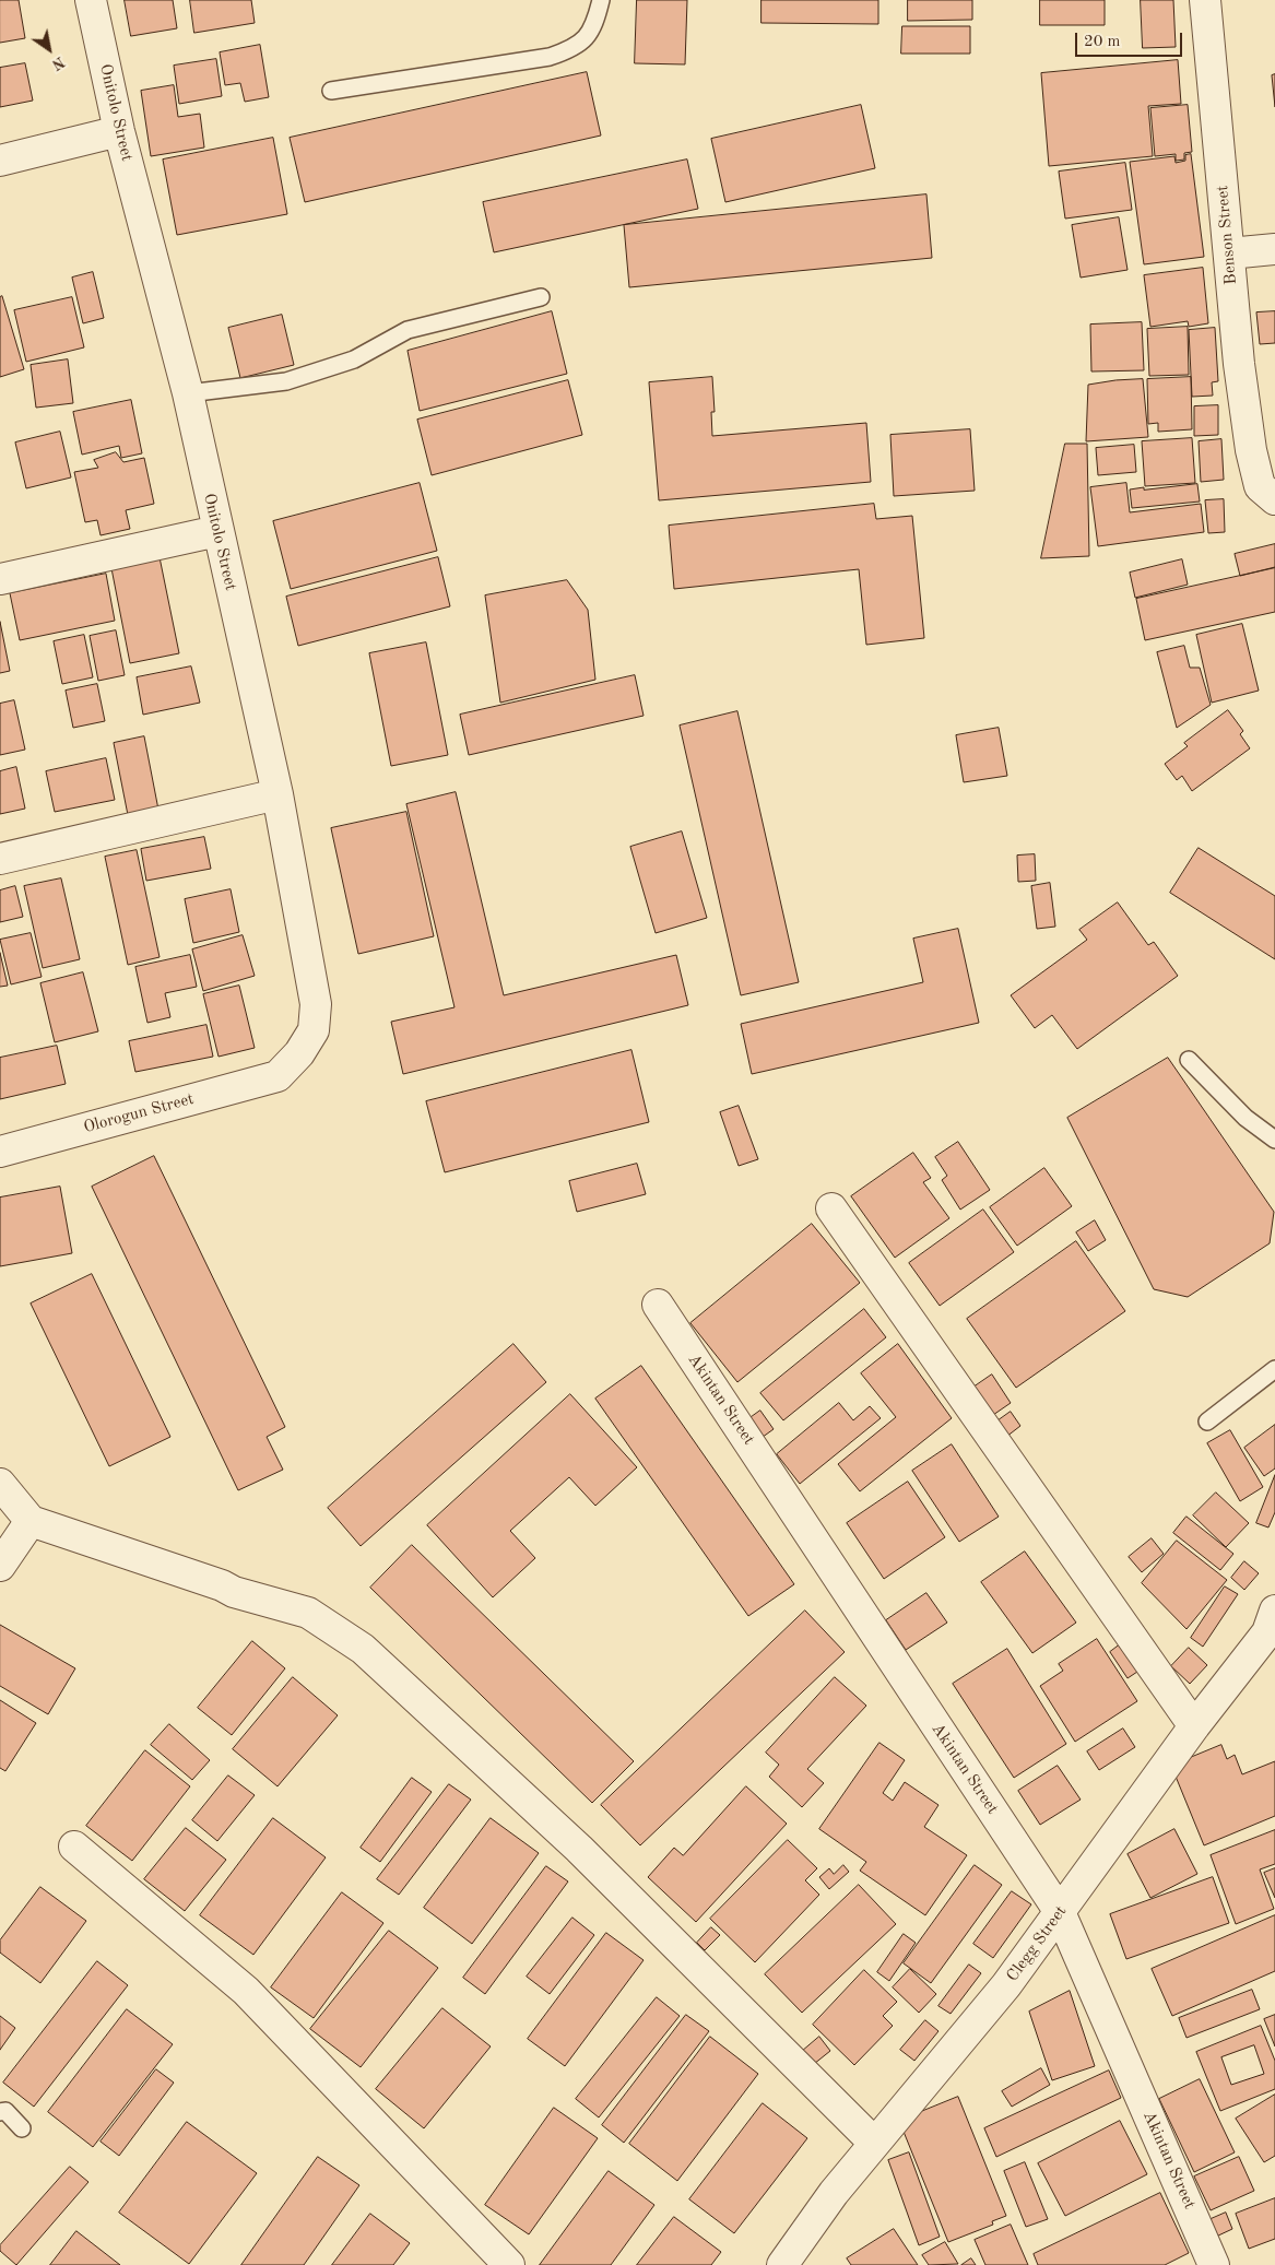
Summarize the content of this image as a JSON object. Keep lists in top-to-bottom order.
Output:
{
  "streets": {
    "street": [
      "Onitolo Street",
      "Benson Street",
      "Olorogun Street",
      "Akintan Street",
      "Clegg Street"
    ]
  },
  "crossings": [
    ["Onitolo Street", "Olorogun Street"],
    ["Akintan Street", "Clegg Street"]
  ],
  "scale_bar": "20 m",
  "north": "bottom right"
}
